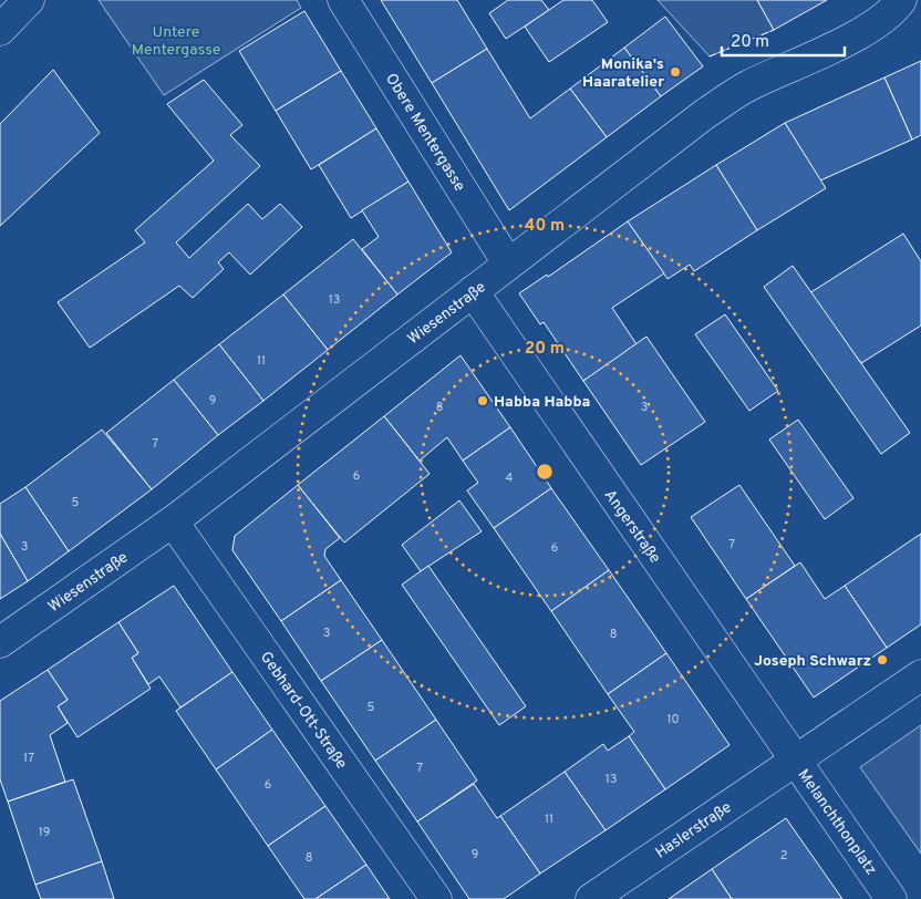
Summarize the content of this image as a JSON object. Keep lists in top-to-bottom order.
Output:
{
  "streets": {
    "street": [
      "Obere Mentergasse",
      "Wiesenstraße",
      "Angerstraße",
      "Gebhard-Ott-Straße",
      "Melanchthonplatz",
      "Haslerstraße"
    ]
  },
  "crossings": [
    ["Obere Mentergasse", "Wiesenstraße"],
    ["Wiesenstraße", "Angerstraße"],
    ["Wiesenstraße", "Gebhard-Ott-Straße"],
    ["Angerstraße", "Melanchthonplatz"],
    ["Angerstraße", "Haslerstraße"],
    ["Melanchthonplatz", "Haslerstraße"]
  ],
  "parks": ["Untere Mentergasse"],
  "places": ["Monika's Haaratelier", "Habba Habba", "Joseph Schwarz"],
  "house_numbers": [
    "13",
    "11",
    "9",
    "8",
    "3",
    "7",
    "6",
    "4",
    "5",
    "7",
    "3",
    "6",
    "3",
    "8",
    "5",
    "10",
    "17",
    "7",
    "13",
    "6",
    "11",
    "19",
    "9",
    "2",
    "8"
  ],
  "scale_bar": "20 m",
  "rings": ["40 m", "20 m"]
}
